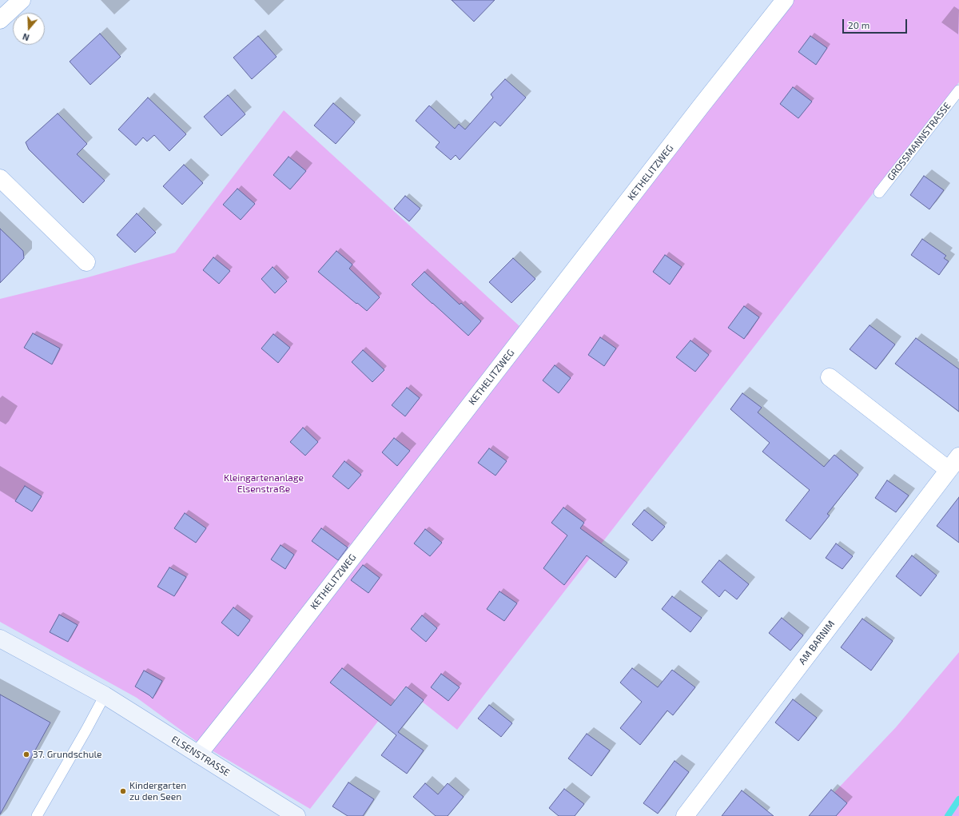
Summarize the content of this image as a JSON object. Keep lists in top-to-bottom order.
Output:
{
  "streets": {
    "street": ["KETHELITZWEG", "AM BARNIM", "ELSENSTRASSE"],
    "lane": ["GROSSMANNSTRASSE"]
  },
  "crossings": [
    ["KETHELITZWEG", "ELSENSTRASSE"]
  ],
  "parks": ["Kleingartenanlage Elsenstraße"],
  "places": ["37. Grundschule", "Kindergarten zu den Seen"],
  "scale_bar": "20 m",
  "north": "bottom"
}
